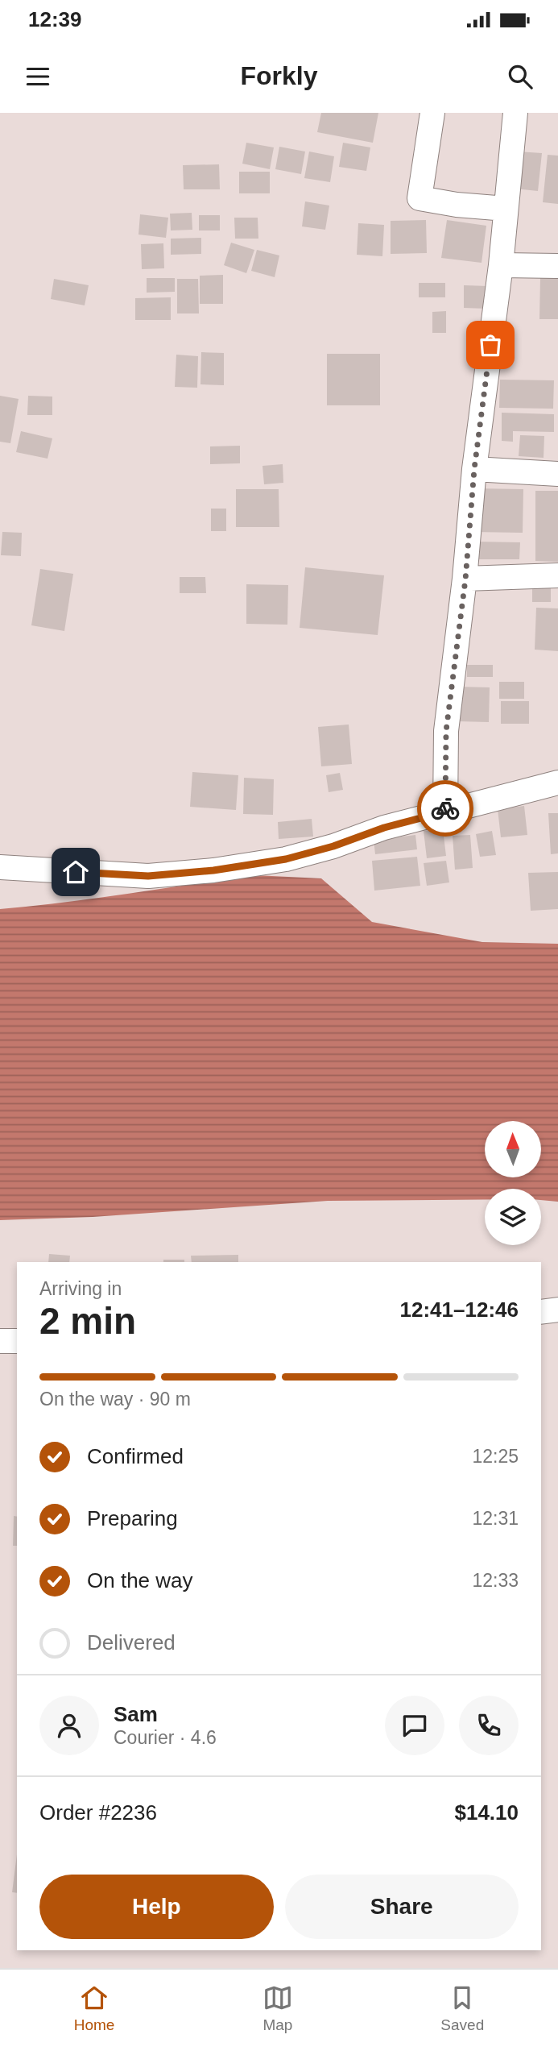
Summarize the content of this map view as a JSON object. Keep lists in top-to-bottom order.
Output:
{
  "north": "top",
  "page": {
    "status": "12:39",
    "header": "Forkly",
    "heading": ["2 min", "Arriving in", "12:41–12:46"],
    "panel": [
      "Sam",
      "Courier · 4.6",
      "Order #2236",
      "$14.10"
    ],
    "bar": "On the way · 90 m",
    "list": [
      ["Confirmed", "12:25"],
      ["Preparing", "12:31"],
      ["On the way", "12:33"],
      "Delivered"
    ],
    "buttons": ["Help", "Share"],
    "tabs": ["Home", "Map", "Saved"]
  }
}
